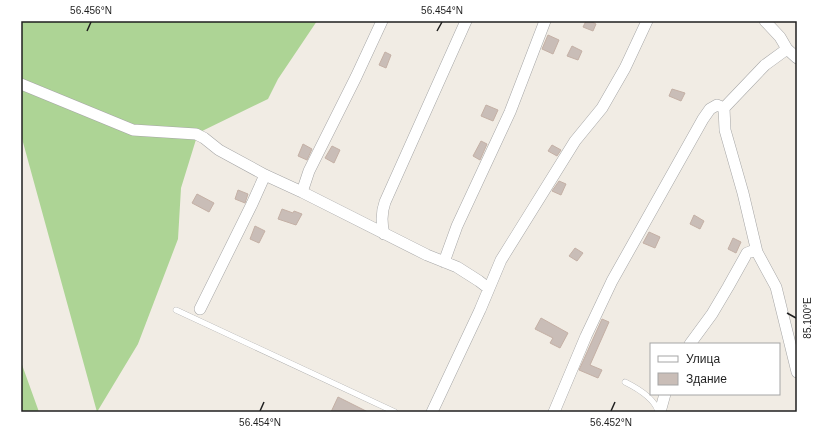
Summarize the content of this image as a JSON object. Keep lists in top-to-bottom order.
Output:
{
  "legend": ["Улица", "Здание"],
  "coordinates": [
    "56.456°N",
    "56.454°N",
    "85.100°E",
    "56.452°N"
  ]
}
